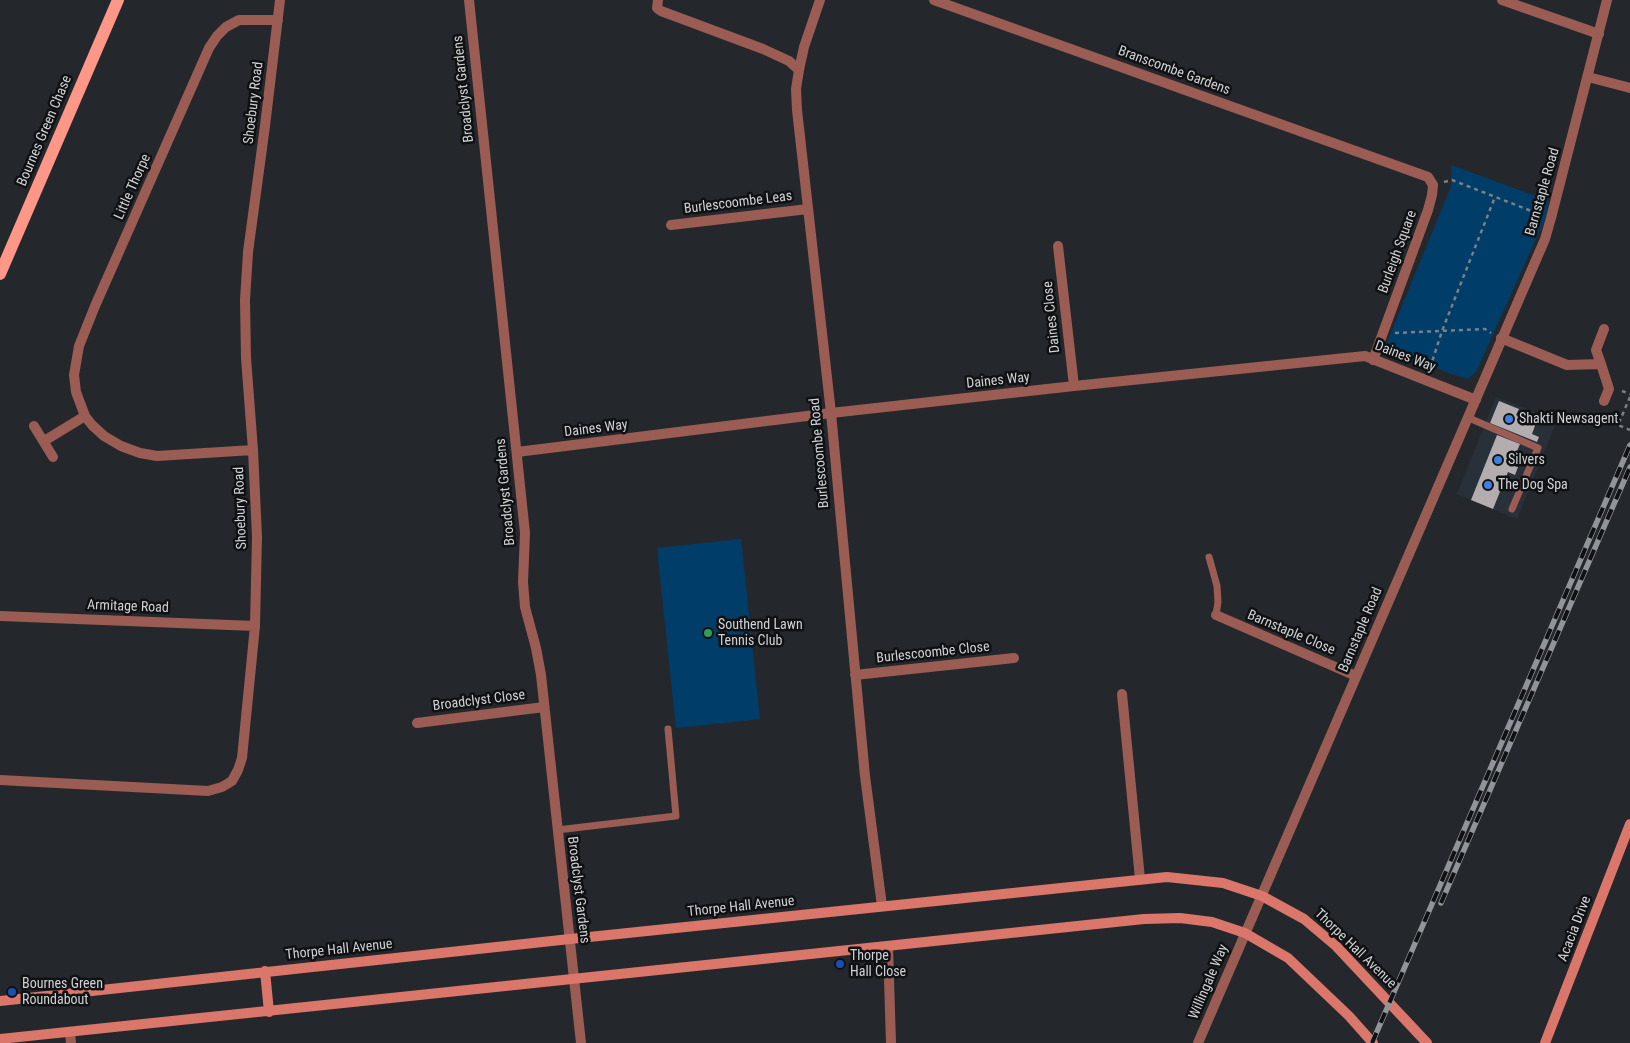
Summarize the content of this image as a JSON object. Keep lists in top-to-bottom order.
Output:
{
  "streets": {
    "main road": ["Bournes Green Chase"],
    "street": [
      "Branscombe Gardens",
      "Broadclyst Gardens",
      "Shoebury Road",
      "Little Thorpe",
      "Barnstaple Road",
      "Burlescoombe Leas",
      "Burleigh Square",
      "Daines Close",
      "Daines Way",
      "Burlescoombe Road",
      "Armitage Road",
      "Barnstaple Close",
      "Burlescoombe Close",
      "Broadclyst Close",
      "Thorpe Hall Avenue",
      "Acacia Drive",
      "Willingale Way"
    ]
  },
  "crossings": [
    ["Branscombe Gardens", "Burleigh Square"],
    ["Broadclyst Gardens", "Daines Way"],
    ["Broadclyst Gardens", "Broadclyst Close"],
    ["Broadclyst Gardens", "Thorpe Hall Avenue"],
    ["Shoebury Road", "Little Thorpe"],
    ["Shoebury Road", "Armitage Road"],
    ["Barnstaple Road", "Daines Way"],
    ["Barnstaple Road", "Barnstaple Close"],
    ["Barnstaple Road", "Thorpe Hall Avenue"],
    ["Barnstaple Road", "Willingale Way"],
    ["Burlescoombe Leas", "Burlescoombe Road"],
    ["Burleigh Square", "Daines Way"],
    ["Daines Close", "Daines Way"],
    ["Daines Way", "Burlescoombe Road"],
    ["Burlescoombe Road", "Burlescoombe Close"],
    ["Burlescoombe Road", "Thorpe Hall Avenue"]
  ],
  "places": [
    "Shakti Newsagent",
    "Silvers",
    "The Dog Spa",
    "Southend Lawn Tennis Club",
    "Thorpe Hall Close",
    "Bournes Green Roundabout"
  ]
}
